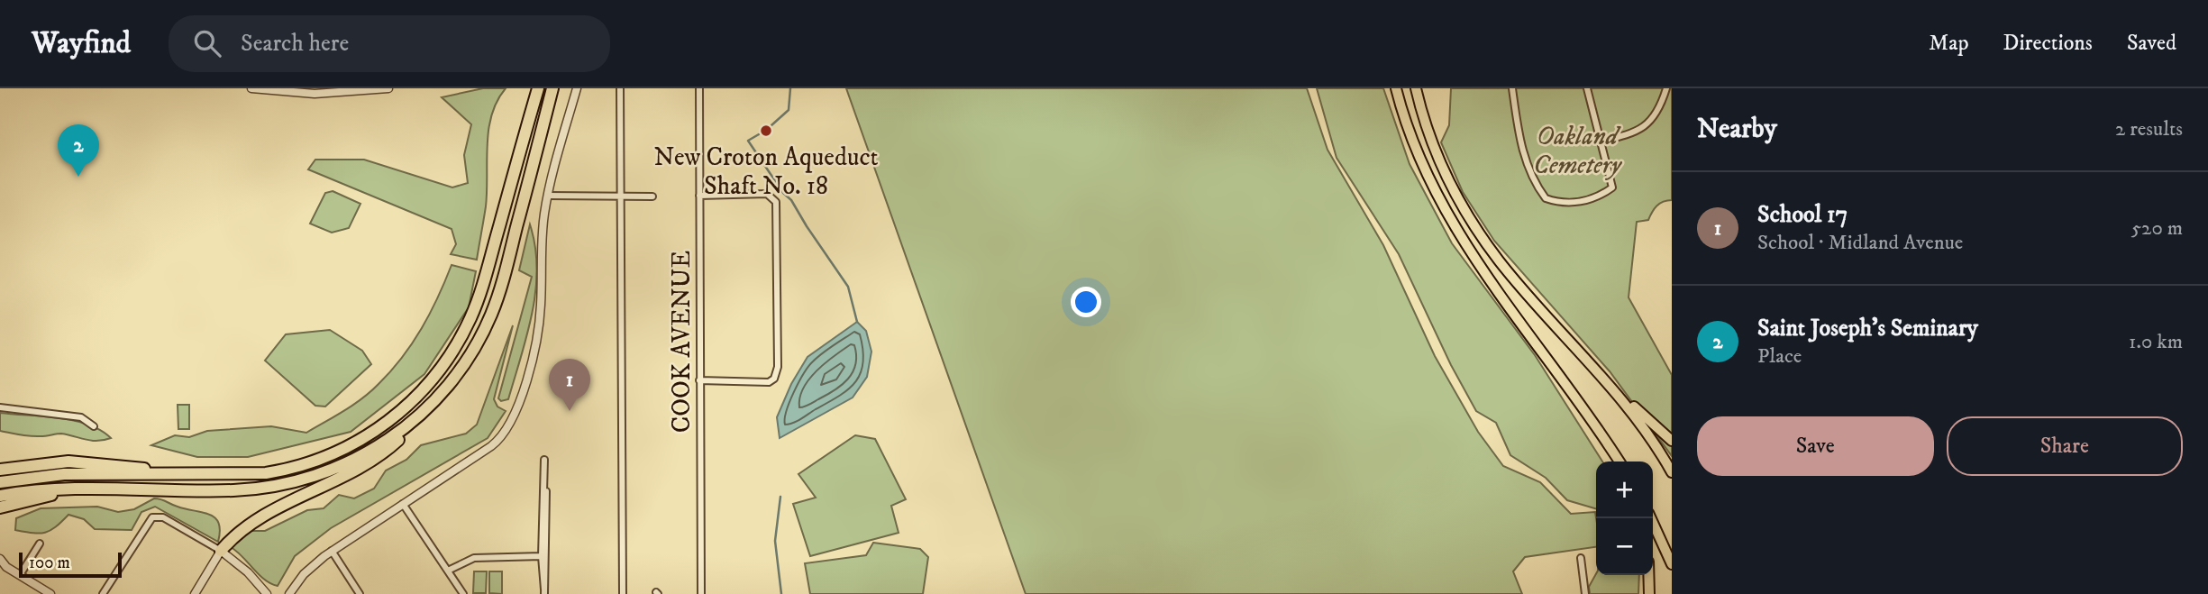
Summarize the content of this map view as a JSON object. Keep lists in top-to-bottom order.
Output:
{
  "streets": {
    "street": ["COOK AVENUE"]
  },
  "parks": ["Oakland Cemetery"],
  "places": ["New Croton Aqueduct Shaft No. 18"],
  "scale_bar": "100 m",
  "page": {
    "header": "Wayfind",
    "search": "Search here",
    "nav": ["Map", "Directions", "Saved"],
    "heading": ["Nearby", "2 results"],
    "pins": ["2", "1"],
    "list": [
      {
        "mark": "1",
        "name": "School 17",
        "note": "School · Midland Avenue",
        "value": "520 m"
      },
      {
        "mark": "2",
        "name": "Saint Joseph's Seminary",
        "note": "Place",
        "value": "1.0 km"
      }
    ],
    "buttons": ["Save", "Share"],
    "map_buttons": ["+", "−"],
    "scale": "100 m"
  }
}
